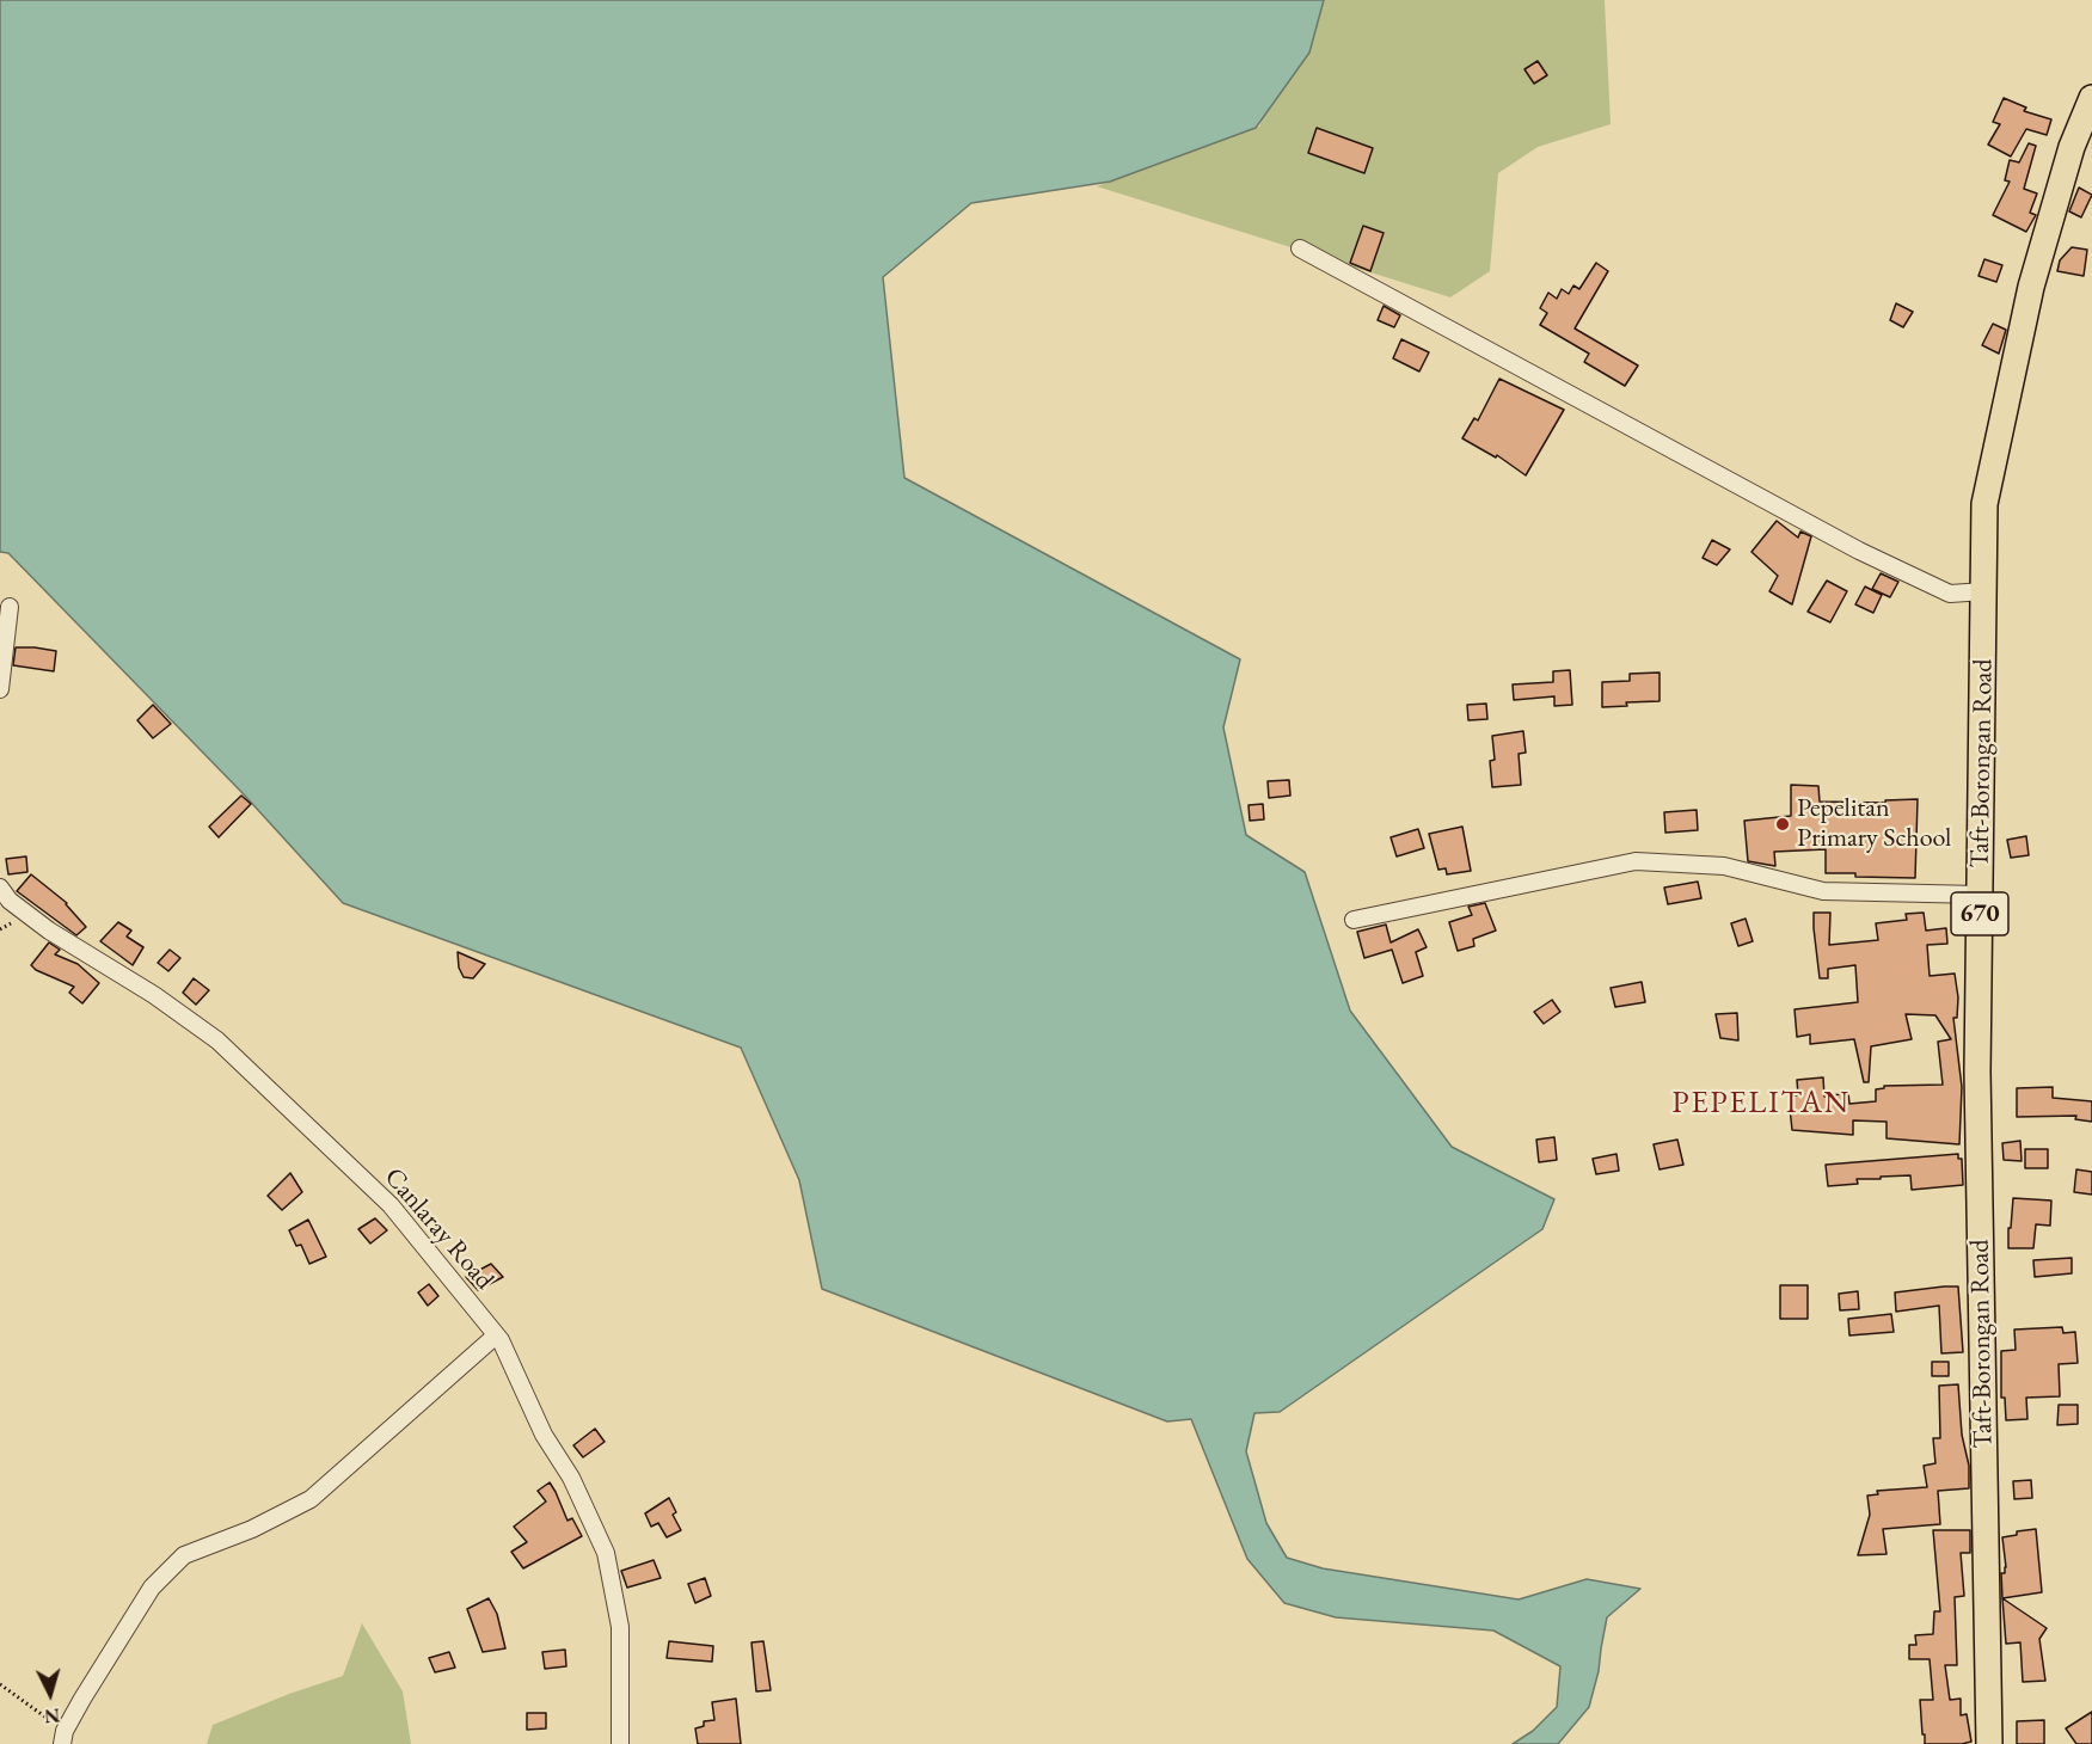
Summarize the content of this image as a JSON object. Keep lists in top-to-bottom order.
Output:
{
  "streets": {
    "main road": ["Taft-Borongan Road", "670"],
    "street": ["Canlaray Road"]
  },
  "districts": ["PEPELITAN"],
  "places": ["Pepelitan Primary School"],
  "north": "bottom"
}
